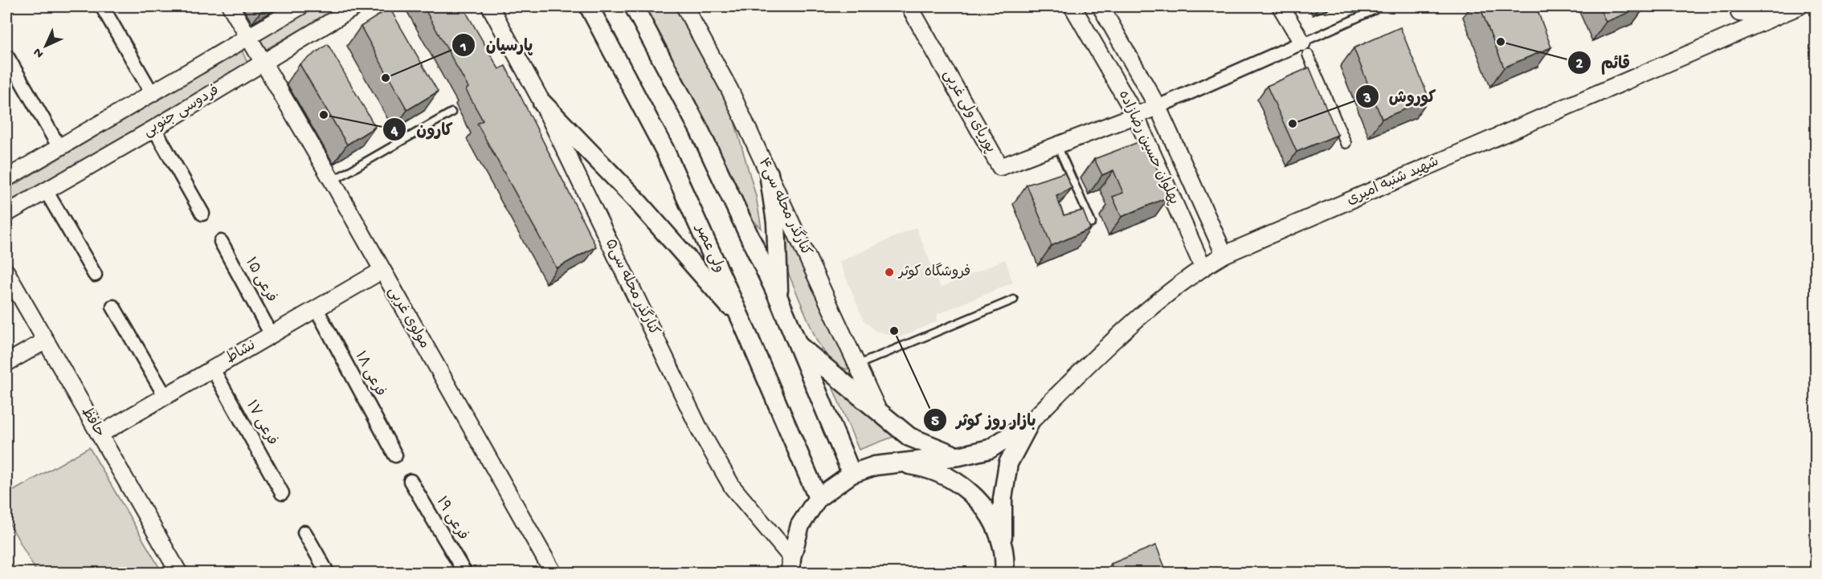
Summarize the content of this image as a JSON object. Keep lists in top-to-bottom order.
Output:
{
  "streets": {
    "main road": ["ولی عصر"],
    "street": [
      "فردوسی جنوبی",
      "پوریای ولی غربی",
      "پهلوان حسین رضازاده",
      "شهید شنبه امیری",
      "کنارگذر محله سی۴",
      "فرعی ۱۵",
      "کنارگذر محله سی۵",
      "مولوی غربی",
      "نشاط",
      "فرعی ۱۸",
      "حافظ",
      "فرعی ۱۷",
      "فرعی ۱۹"
    ]
  },
  "crossings": [
    ["فردوسی جنوبی", "مولوی غربی"],
    ["پوریای ولی غربی", "پهلوان حسین رضازاده"],
    ["پهلوان حسین رضازاده", "شهید شنبه امیری"],
    ["فرعی ۱۵", "نشاط"],
    ["مولوی غربی", "نشاط"],
    ["نشاط", "فرعی ۱۸"],
    ["نشاط", "حافظ"],
    ["نشاط", "فرعی ۱۷"]
  ],
  "places": [
    "قائم",
    "پارسیان",
    "کارون",
    "کوروش",
    "فروشگاه کوثر",
    "بازار روز کوثر"
  ],
  "north": "bottom left"
}
